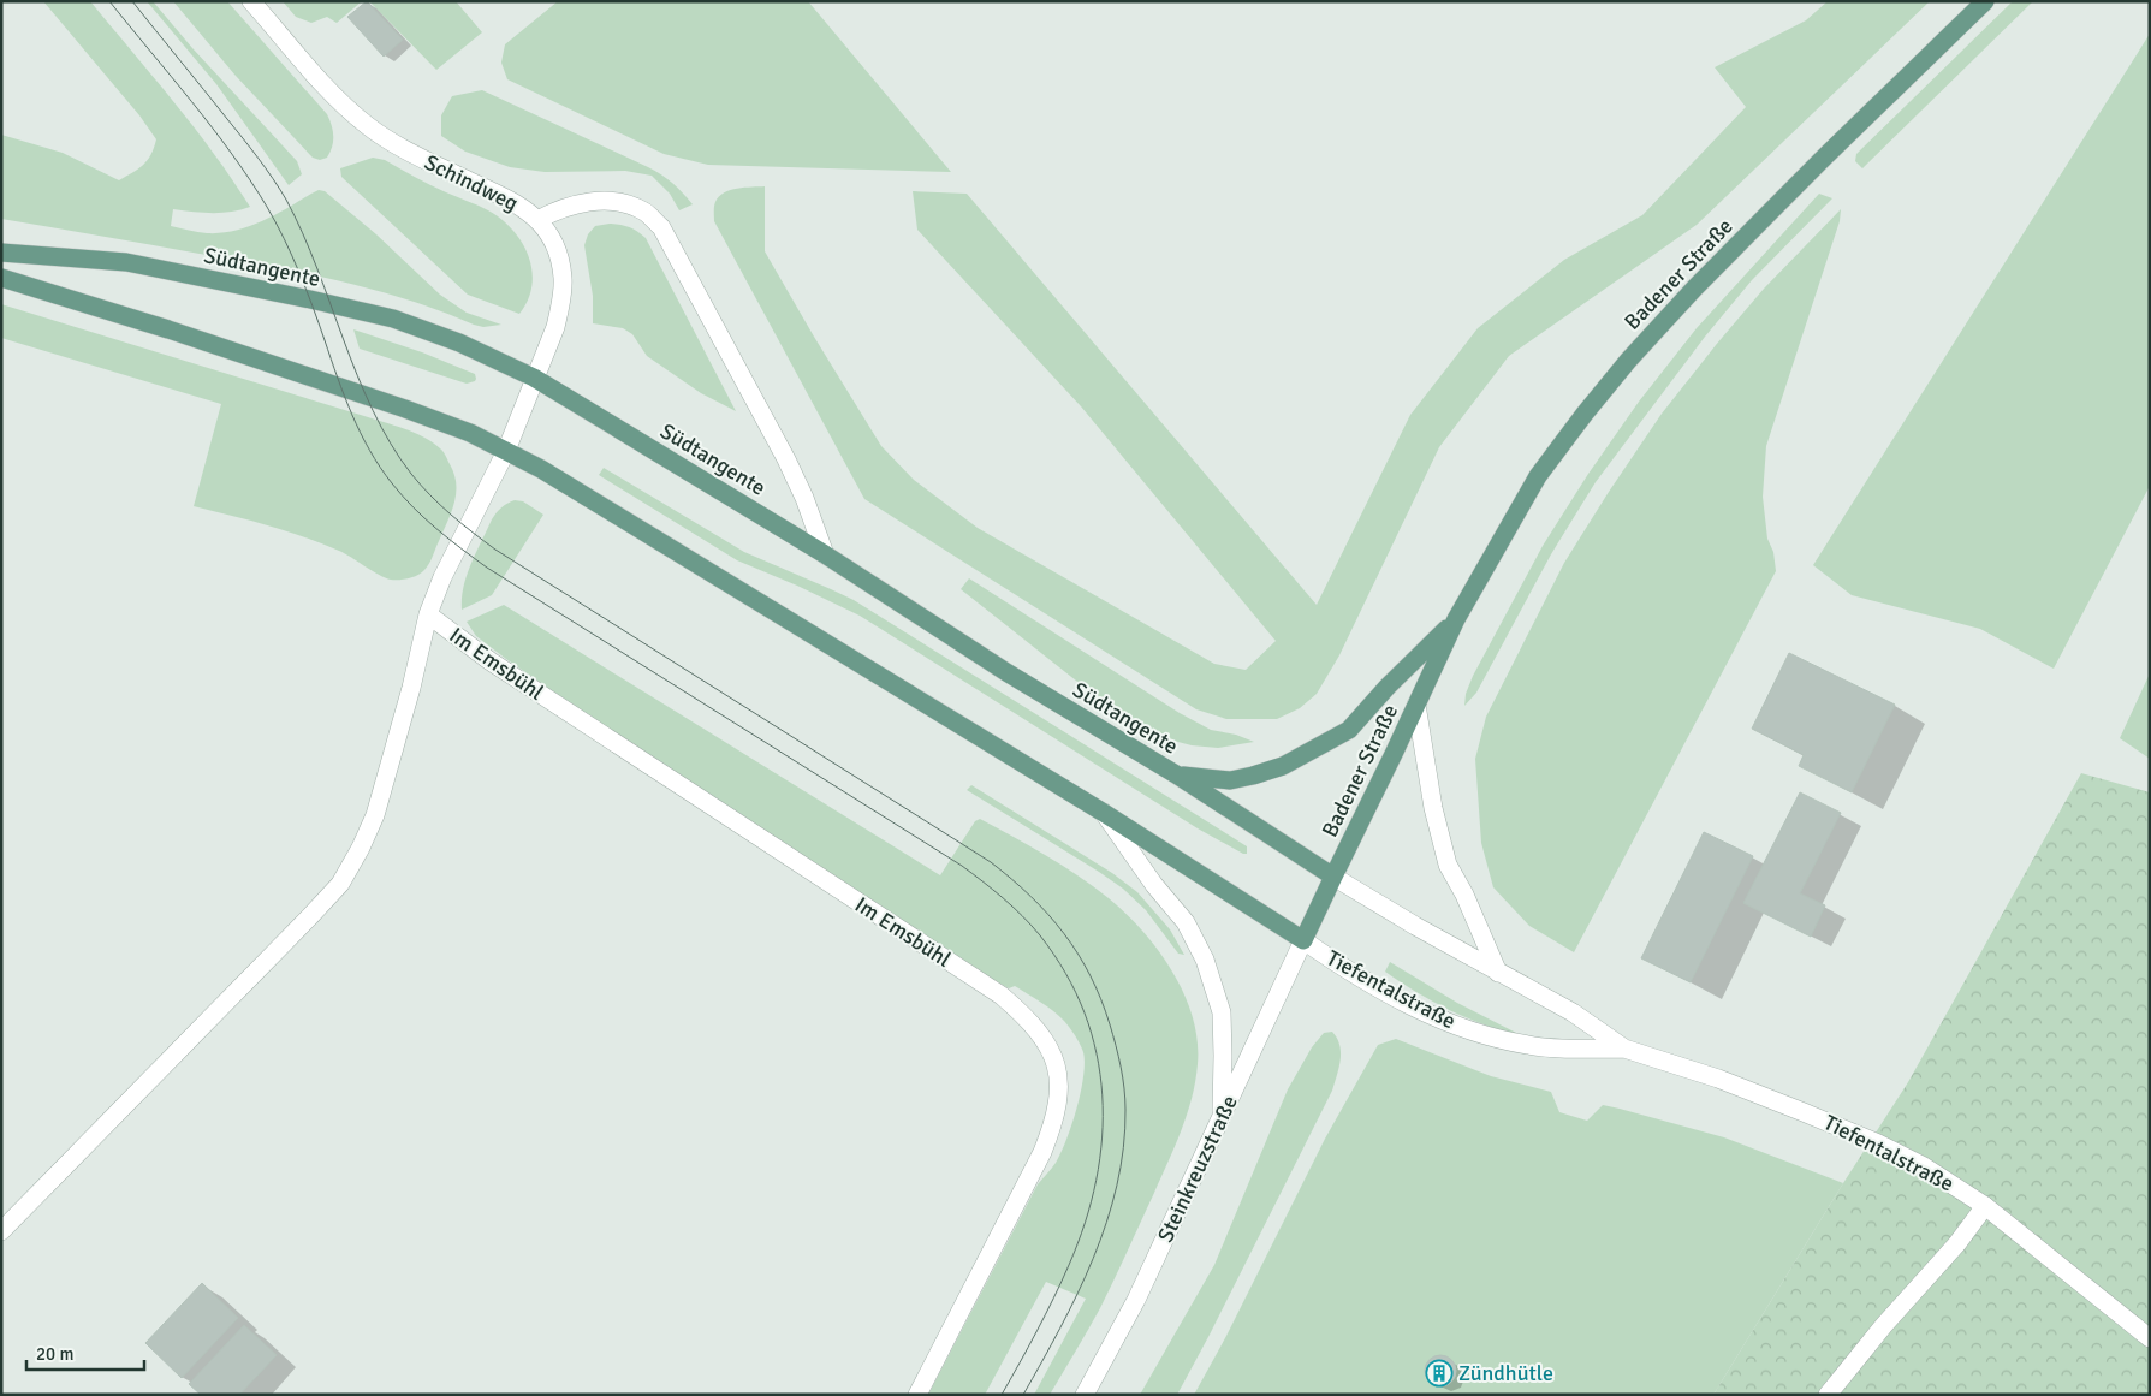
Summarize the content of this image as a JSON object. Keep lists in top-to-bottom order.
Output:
{
  "streets": {
    "main road": ["Südtangente", "Badener Straße"],
    "street": [
      "Schindweg",
      "Im Emsbühl",
      "Tiefentalstraße",
      "Steinkreuzstraße"
    ]
  },
  "crossings": [
    ["Schindweg", "Südtangente"],
    ["Schindweg", "Im Emsbühl"],
    ["Südtangente", "Badener Straße"],
    ["Südtangente", "Tiefentalstraße"],
    ["Badener Straße", "Tiefentalstraße"],
    ["Badener Straße", "Steinkreuzstraße"],
    ["Tiefentalstraße", "Steinkreuzstraße"]
  ],
  "places": {
    "building": ["Zündhütle"]
  },
  "scale_bar": "20 m"
}
